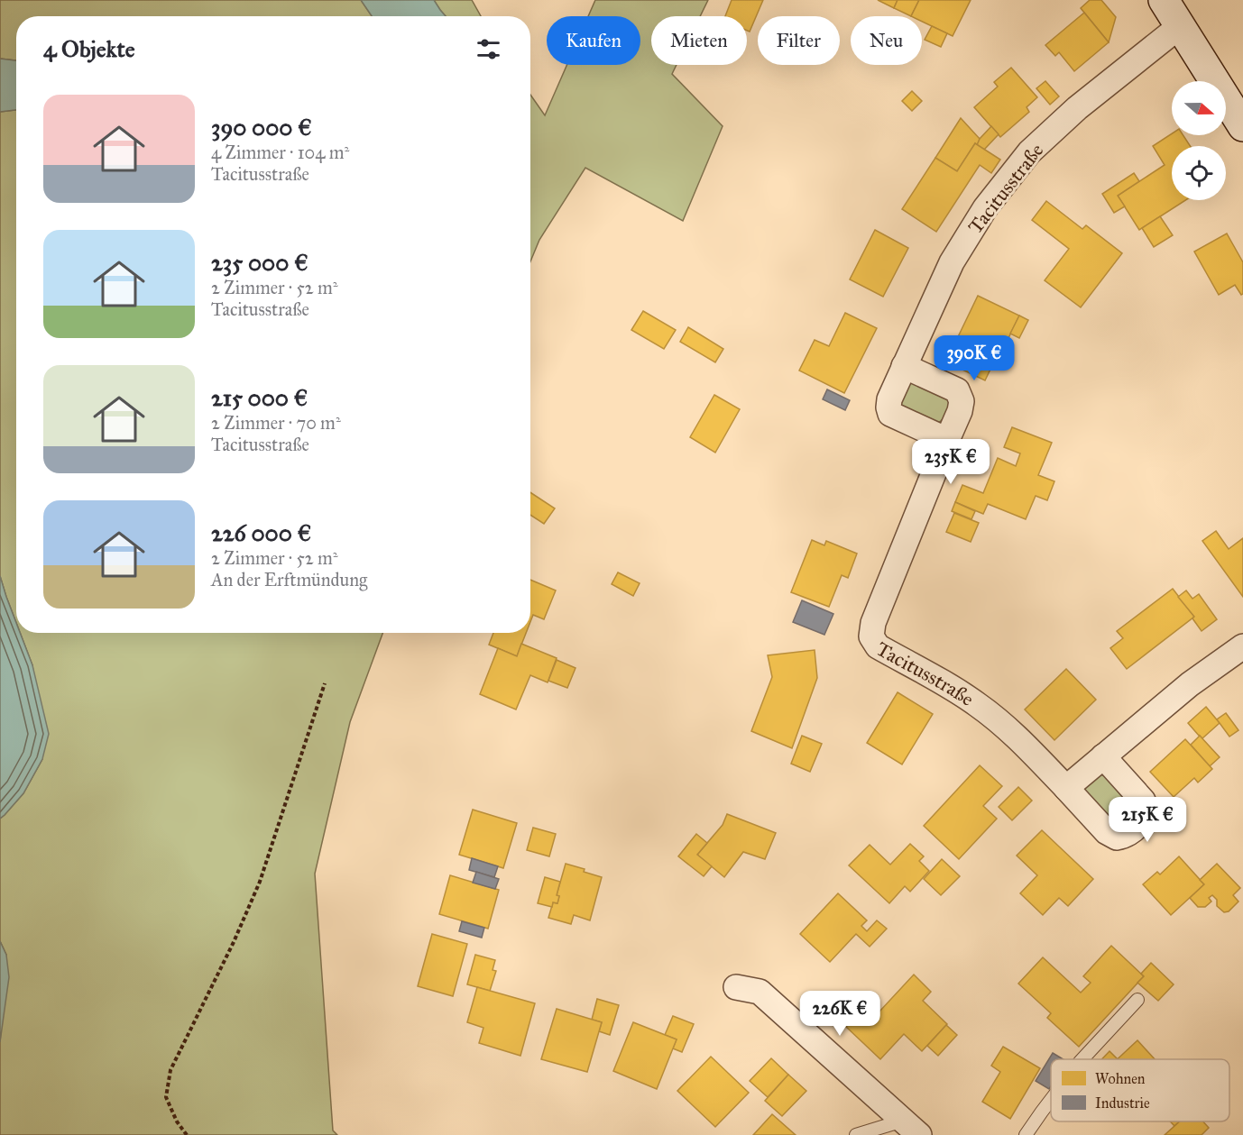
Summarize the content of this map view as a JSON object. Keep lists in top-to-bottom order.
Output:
{
  "streets": {
    "street": ["Tacitusstraße"]
  },
  "legend": ["Wohnen", "Industrie"],
  "north": "right",
  "page": {
    "chip": [
      "Kaufen",
      "Mieten",
      "Filter",
      "Neu"
    ],
    "heading": "4 Objekte",
    "list": [
      {
        "name": "390 000 €",
        "note": "4 Zimmer · 104 m² · Tacitusstraße"
      },
      {
        "name": "235 000 €",
        "note": "2 Zimmer · 52 m² · Tacitusstraße"
      },
      {
        "name": "215 000 €",
        "note": "2 Zimmer · 70 m² · Tacitusstraße"
      },
      {
        "name": "226 000 €",
        "note": "2 Zimmer · 52 m² · An der Erftmündung"
      }
    ],
    "price": [
      "390K €",
      "235K €",
      "215K €",
      "226K €"
    ]
  }
}
